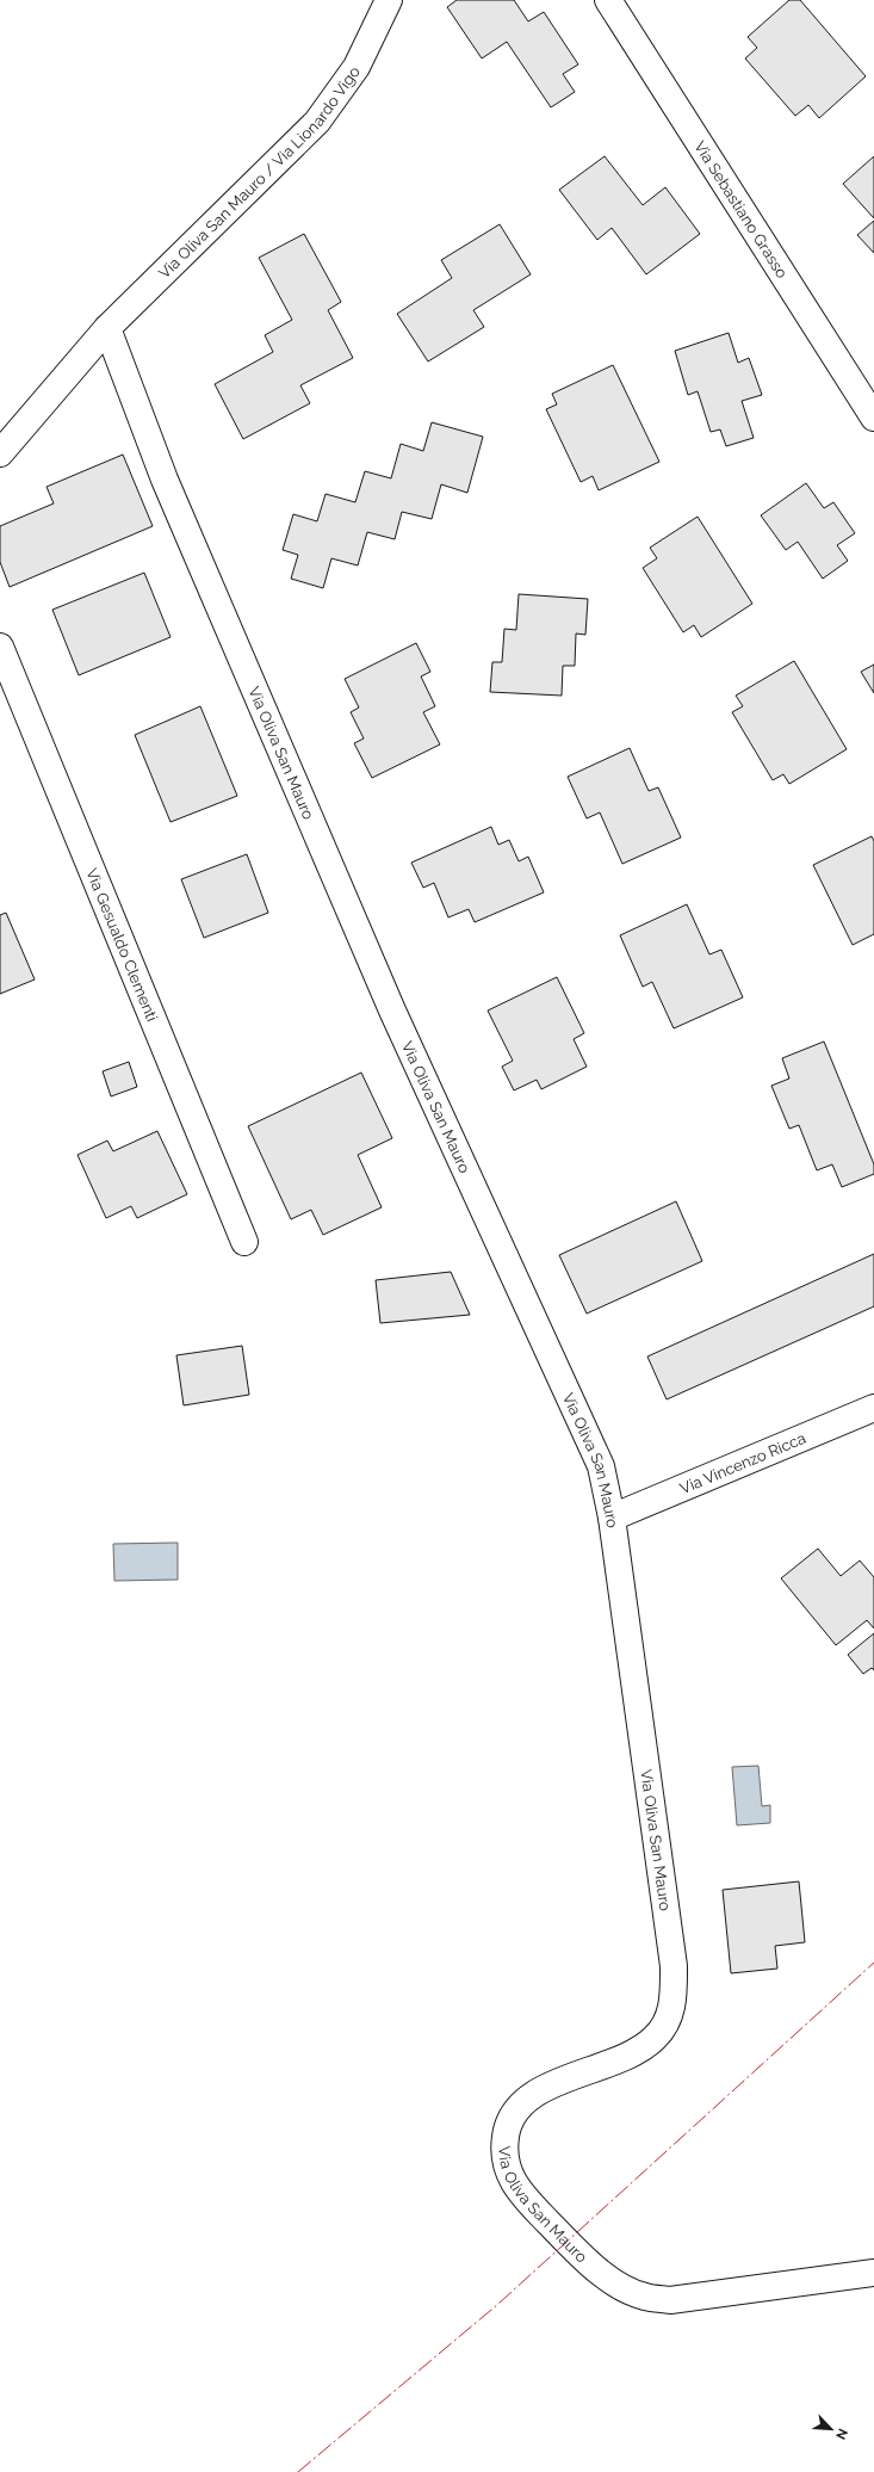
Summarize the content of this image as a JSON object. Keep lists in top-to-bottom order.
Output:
{
  "streets": {
    "street": [
      "Via Oliva San Mauro / Via Lionardo Vigo",
      "Via Sebastiano Grasso",
      "Via Oliva San Mauro",
      "Via Gesualdo Clementi",
      "Via Vincenzo Ricca"
    ]
  },
  "crossings": [
    ["Via Oliva San Mauro / Via Lionardo Vigo", "Via Oliva San Mauro"],
    ["Via Oliva San Mauro", "Via Vincenzo Ricca"]
  ],
  "north": "bottom right"
}
